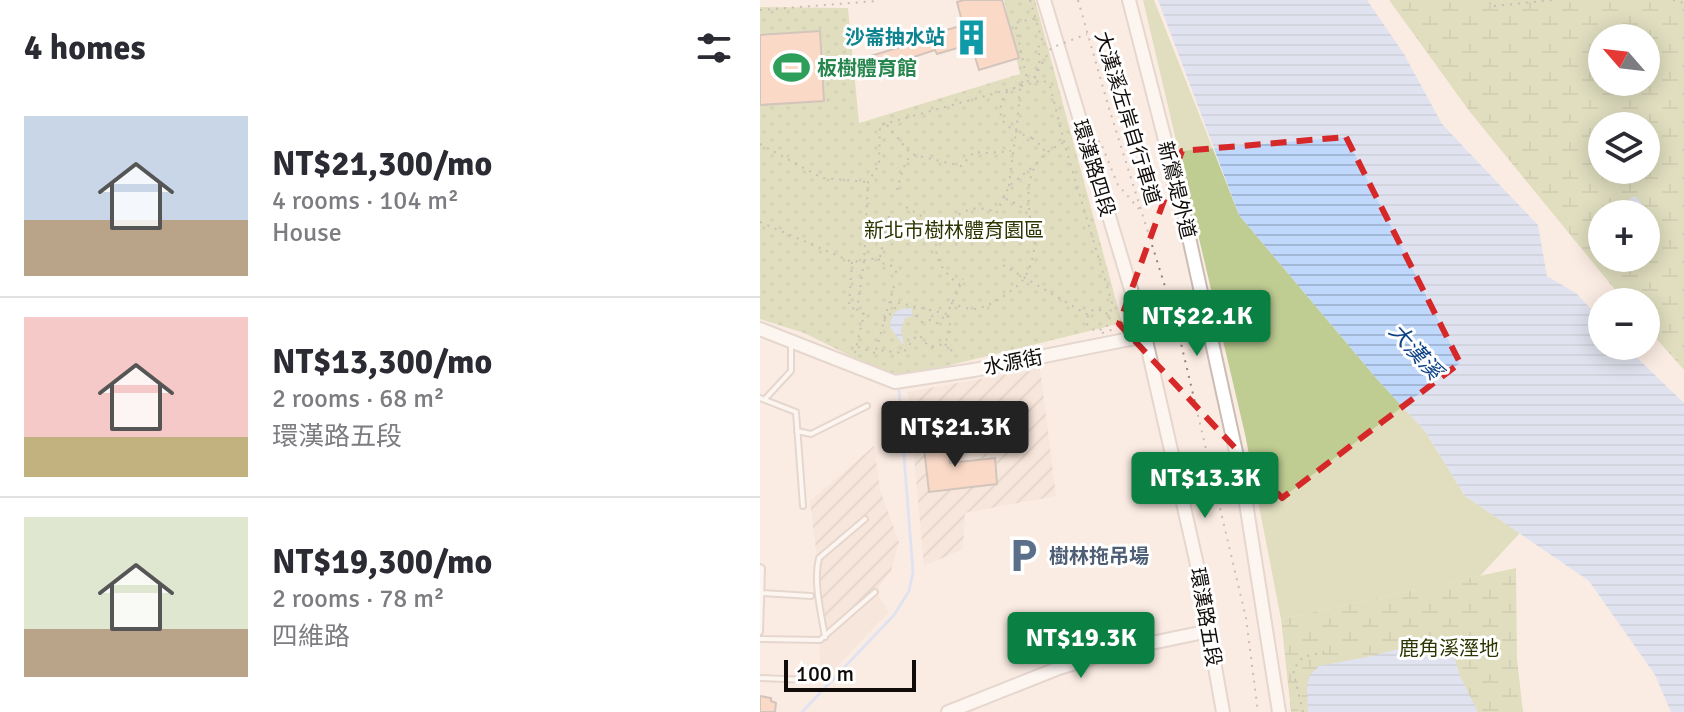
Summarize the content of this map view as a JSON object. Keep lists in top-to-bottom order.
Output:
{
  "streets": {
    "street": [
      "環漢路四段",
      "新鶯堤外道",
      "水源街",
      "環漢路五段"
    ],
    "path": ["大漢溪左岸自行車道"]
  },
  "crossings": [
    ["環漢路四段", "水源街"],
    ["環漢路四段", "環漢路五段"],
    ["水源街", "環漢路五段"]
  ],
  "water": ["大漢溪"],
  "parks": ["新北市樹林體育園區", "鹿角溪溼地"],
  "places": {
    "building": ["沙崙抽水站"],
    "sports": ["板樹體育館"],
    "parking": ["樹林拖吊場"]
  },
  "scale_bar": "100 m",
  "north": "top left",
  "page": {
    "heading": "4 homes",
    "map_buttons": ["+", "−"],
    "list": [
      {
        "name": "NT$21,300/mo",
        "note": "4 rooms · 104 m² · House"
      },
      {
        "name": "NT$13,300/mo",
        "note": "2 rooms · 68 m² · 環漢路五段"
      },
      {
        "name": "NT$19,300/mo",
        "note": "2 rooms · 78 m² · 四維路"
      }
    ],
    "price": [
      "NT$22.1K",
      "NT$21.3K",
      "NT$13.3K",
      "NT$19.3K"
    ],
    "scale": "100 m"
  }
}
